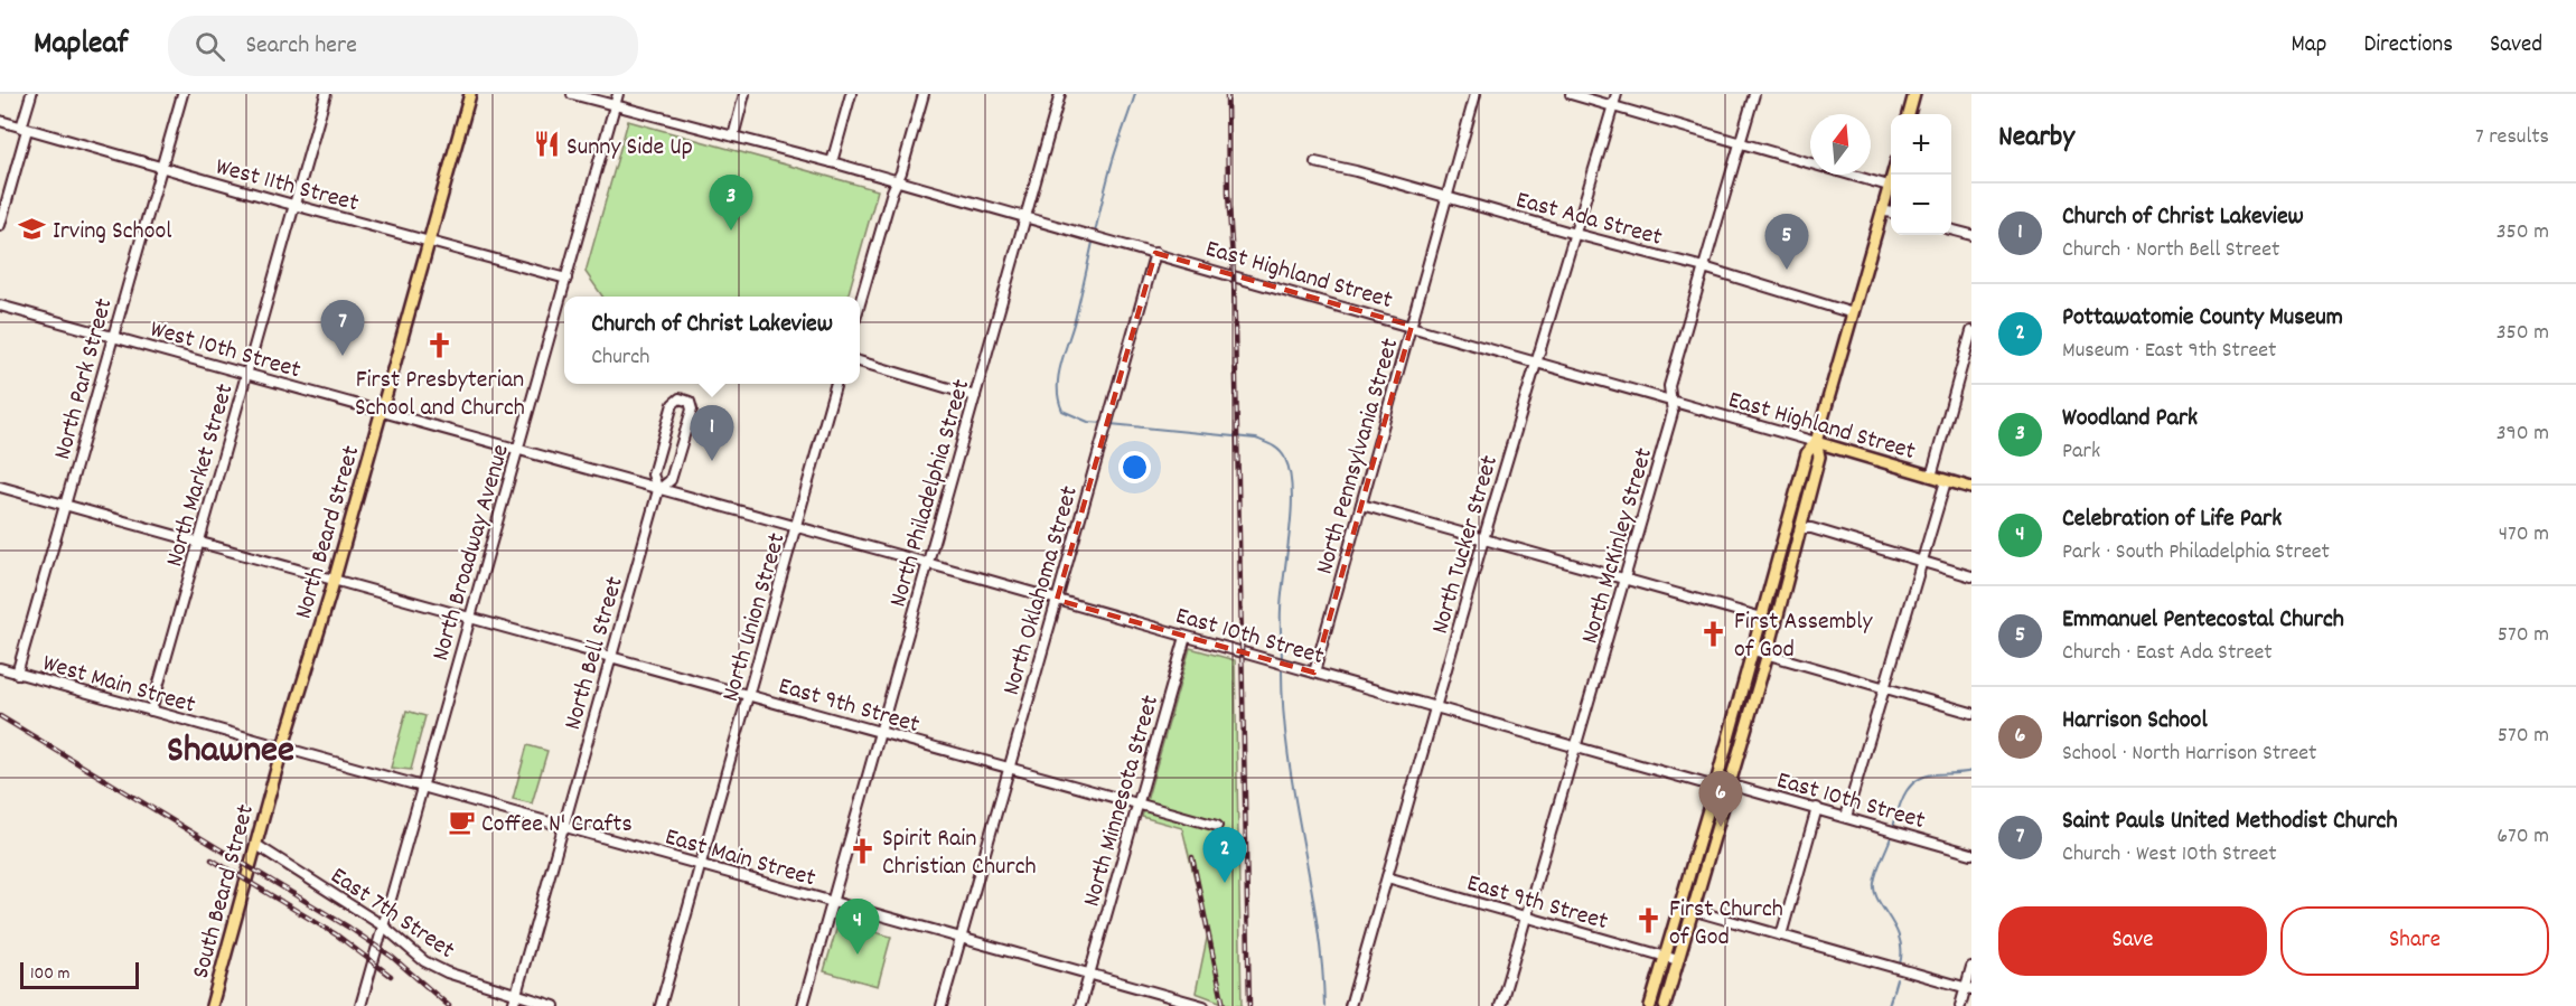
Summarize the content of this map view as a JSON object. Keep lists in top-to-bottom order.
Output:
{
  "streets": {
    "main road": ["East Highland Street", "North Beard Street", "South Beard Street"],
    "street": [
      "West 11th Street",
      "East Ada Street",
      "West 10th Street",
      "North Park Street",
      "North Pennsylvania Street",
      "North Market Street",
      "North Philadelphia Street",
      "North Tucker Street",
      "North McKinley Street",
      "North Broadway Avenue",
      "North Oklahoma Street",
      "North Union Street",
      "East 10th Street",
      "North Bell Street",
      "West Main Street",
      "East 9th Street",
      "North Minnesota Street",
      "East Main Street",
      "East 7th Street"
    ]
  },
  "crossings": [
    ["West 11th Street", "North Park Street"],
    ["West 11th Street", "North Market Street"],
    ["West 11th Street", "North Beard Street"],
    ["West 11th Street", "North Broadway Avenue"],
    ["East Ada Street", "North Pennsylvania Street"],
    ["East Ada Street", "North Tucker Street"],
    ["East Ada Street", "North McKinley Street"],
    ["East Highland Street", "North Pennsylvania Street"],
    ["East Highland Street", "North Philadelphia Street"],
    ["East Highland Street", "North Tucker Street"],
    ["East Highland Street", "North McKinley Street"],
    ["East Highland Street", "North Broadway Avenue"],
    ["East Highland Street", "North Oklahoma Street"],
    ["West 10th Street", "North Park Street"],
    ["West 10th Street", "North Market Street"],
    ["West 10th Street", "North Beard Street"],
    ["West 10th Street", "North Broadway Avenue"],
    ["West 10th Street", "East 10th Street"],
    ["North Park Street", "West Main Street"],
    ["North Park Street", "East 9th Street"],
    ["North Pennsylvania Street", "East 10th Street"],
    ["North Market Street", "West Main Street"],
    ["North Market Street", "East 9th Street"],
    ["North Philadelphia Street", "East 10th Street"],
    ["North Philadelphia Street", "East 9th Street"],
    ["North Philadelphia Street", "East Main Street"],
    ["North Beard Street", "West Main Street"],
    ["North Beard Street", "East 9th Street"],
    ["North Beard Street", "South Beard Street"],
    ["North Tucker Street", "East 10th Street"],
    ["North Tucker Street", "East 9th Street"],
    ["North McKinley Street", "East 10th Street"],
    ["North McKinley Street", "East 9th Street"],
    ["North Broadway Avenue", "East 10th Street"],
    ["North Broadway Avenue", "West Main Street"],
    ["North Broadway Avenue", "East 9th Street"],
    ["North Broadway Avenue", "East Main Street"],
    ["North Broadway Avenue", "East 7th Street"],
    ["North Oklahoma Street", "East 10th Street"],
    ["North Oklahoma Street", "East 9th Street"],
    ["North Oklahoma Street", "East Main Street"],
    ["North Union Street", "East 10th Street"],
    ["North Union Street", "East 9th Street"],
    ["North Union Street", "East Main Street"],
    ["East 10th Street", "North Bell Street"],
    ["East 10th Street", "North Minnesota Street"],
    ["North Bell Street", "East 9th Street"],
    ["North Bell Street", "East Main Street"],
    ["North Bell Street", "East 7th Street"],
    ["West Main Street", "East Main Street"],
    ["West Main Street", "South Beard Street"],
    ["East 9th Street", "North Minnesota Street"],
    ["North Minnesota Street", "East Main Street"],
    ["South Beard Street", "East 7th Street"]
  ],
  "districts": ["Shawnee"],
  "places": {
    "restaurant": ["Sunny Side Up"],
    "school or university": ["Irving School"],
    "church": [
      "First Presbyterian School and Church",
      "First Assembly of God",
      "Spirit Rain Christian Church",
      "First Church of God"
    ],
    "cafe": ["Coffee N' Crafts"]
  },
  "scale_bar": "100 m",
  "north": "top",
  "page": {
    "header": "Mapleaf",
    "search": "Search here",
    "nav": ["Map", "Directions", "Saved"],
    "heading": ["Nearby", "7 results"],
    "map_buttons": ["+", "−"],
    "pins": [
      "3",
      "5",
      "7",
      "1",
      "6",
      "2",
      "4"
    ],
    "list": [
      {
        "mark": "1",
        "name": "Church of Christ Lakeview",
        "note": "Church · North Bell Street",
        "value": "350 m"
      },
      {
        "mark": "2",
        "name": "Pottawatomie County Museum",
        "note": "Museum · East 9th Street",
        "value": "350 m"
      },
      {
        "mark": "3",
        "name": "Woodland Park",
        "note": "Park",
        "value": "390 m"
      },
      {
        "mark": "4",
        "name": "Celebration of Life Park",
        "note": "Park · South Philadelphia Street",
        "value": "470 m"
      },
      {
        "mark": "5",
        "name": "Emmanuel Pentecostal Church",
        "note": "Church · East Ada Street",
        "value": "570 m"
      },
      {
        "mark": "6",
        "name": "Harrison School",
        "note": "School · North Harrison Street",
        "value": "570 m"
      },
      {
        "mark": "7",
        "name": "Saint Pauls United Methodist Church",
        "note": "Church · West 10th Street",
        "value": "670 m"
      }
    ],
    "popup": ["Church of Christ Lakeview", "Church"],
    "buttons": ["Save", "Share"],
    "scale": "100 m"
  }
}
